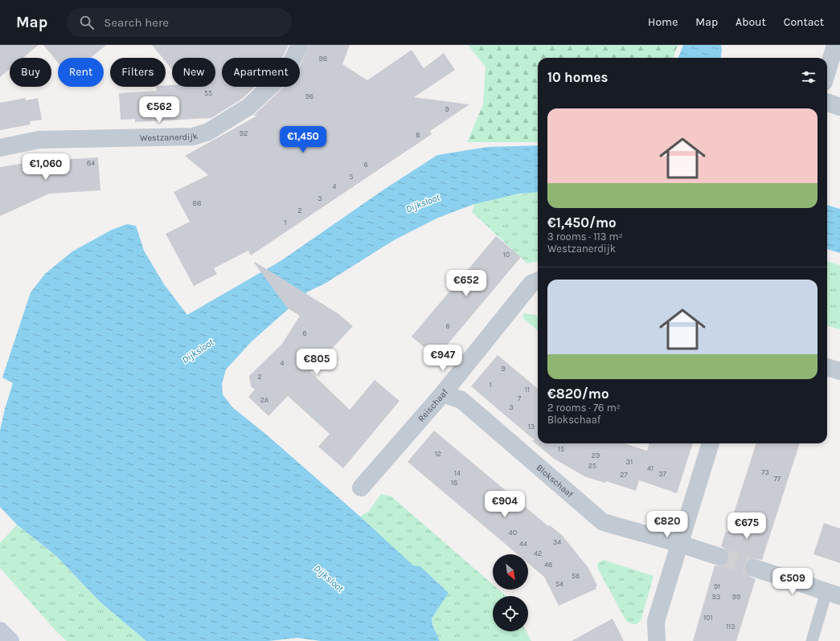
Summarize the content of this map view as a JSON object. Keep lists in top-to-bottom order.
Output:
{
  "streets": {
    "street": ["Westzanerdijk", "Reischaaf", "Blokschaaf"]
  },
  "crossings": [
    ["Reischaaf", "Blokschaaf"]
  ],
  "water": ["Dijksloot"],
  "house_numbers": [
    "98",
    "55",
    "96",
    "9",
    "92",
    "8",
    "84",
    "6",
    "5",
    "4",
    "3",
    "88",
    "2",
    "1",
    "10",
    "6",
    "6",
    "4",
    "9",
    "2",
    "1",
    "11",
    "7",
    "2A",
    "3",
    "13",
    "15",
    "12",
    "29",
    "31",
    "25",
    "41",
    "73",
    "14",
    "37",
    "27",
    "77",
    "18",
    "40",
    "34",
    "44",
    "42",
    "46",
    "56",
    "54",
    "91",
    "93",
    "99",
    "101",
    "113"
  ],
  "north": "bottom right",
  "page": {
    "header": "Map",
    "search": "Search here",
    "nav": [
      "Home",
      "Map",
      "About",
      "Contact"
    ],
    "chip": [
      "Buy",
      "Rent",
      "Filters",
      "New",
      "Apartment"
    ],
    "heading": "10 homes",
    "price": [
      "€562",
      "€1,450",
      "€1,060",
      "€652",
      "€947",
      "€805",
      "€904",
      "€820",
      "€675",
      "€509"
    ],
    "list": [
      {
        "name": "€1,450/mo",
        "note": "3 rooms · 113 m² · Westzanerdijk"
      },
      {
        "name": "€820/mo",
        "note": "2 rooms · 76 m² · Blokschaaf"
      }
    ]
  }
}
